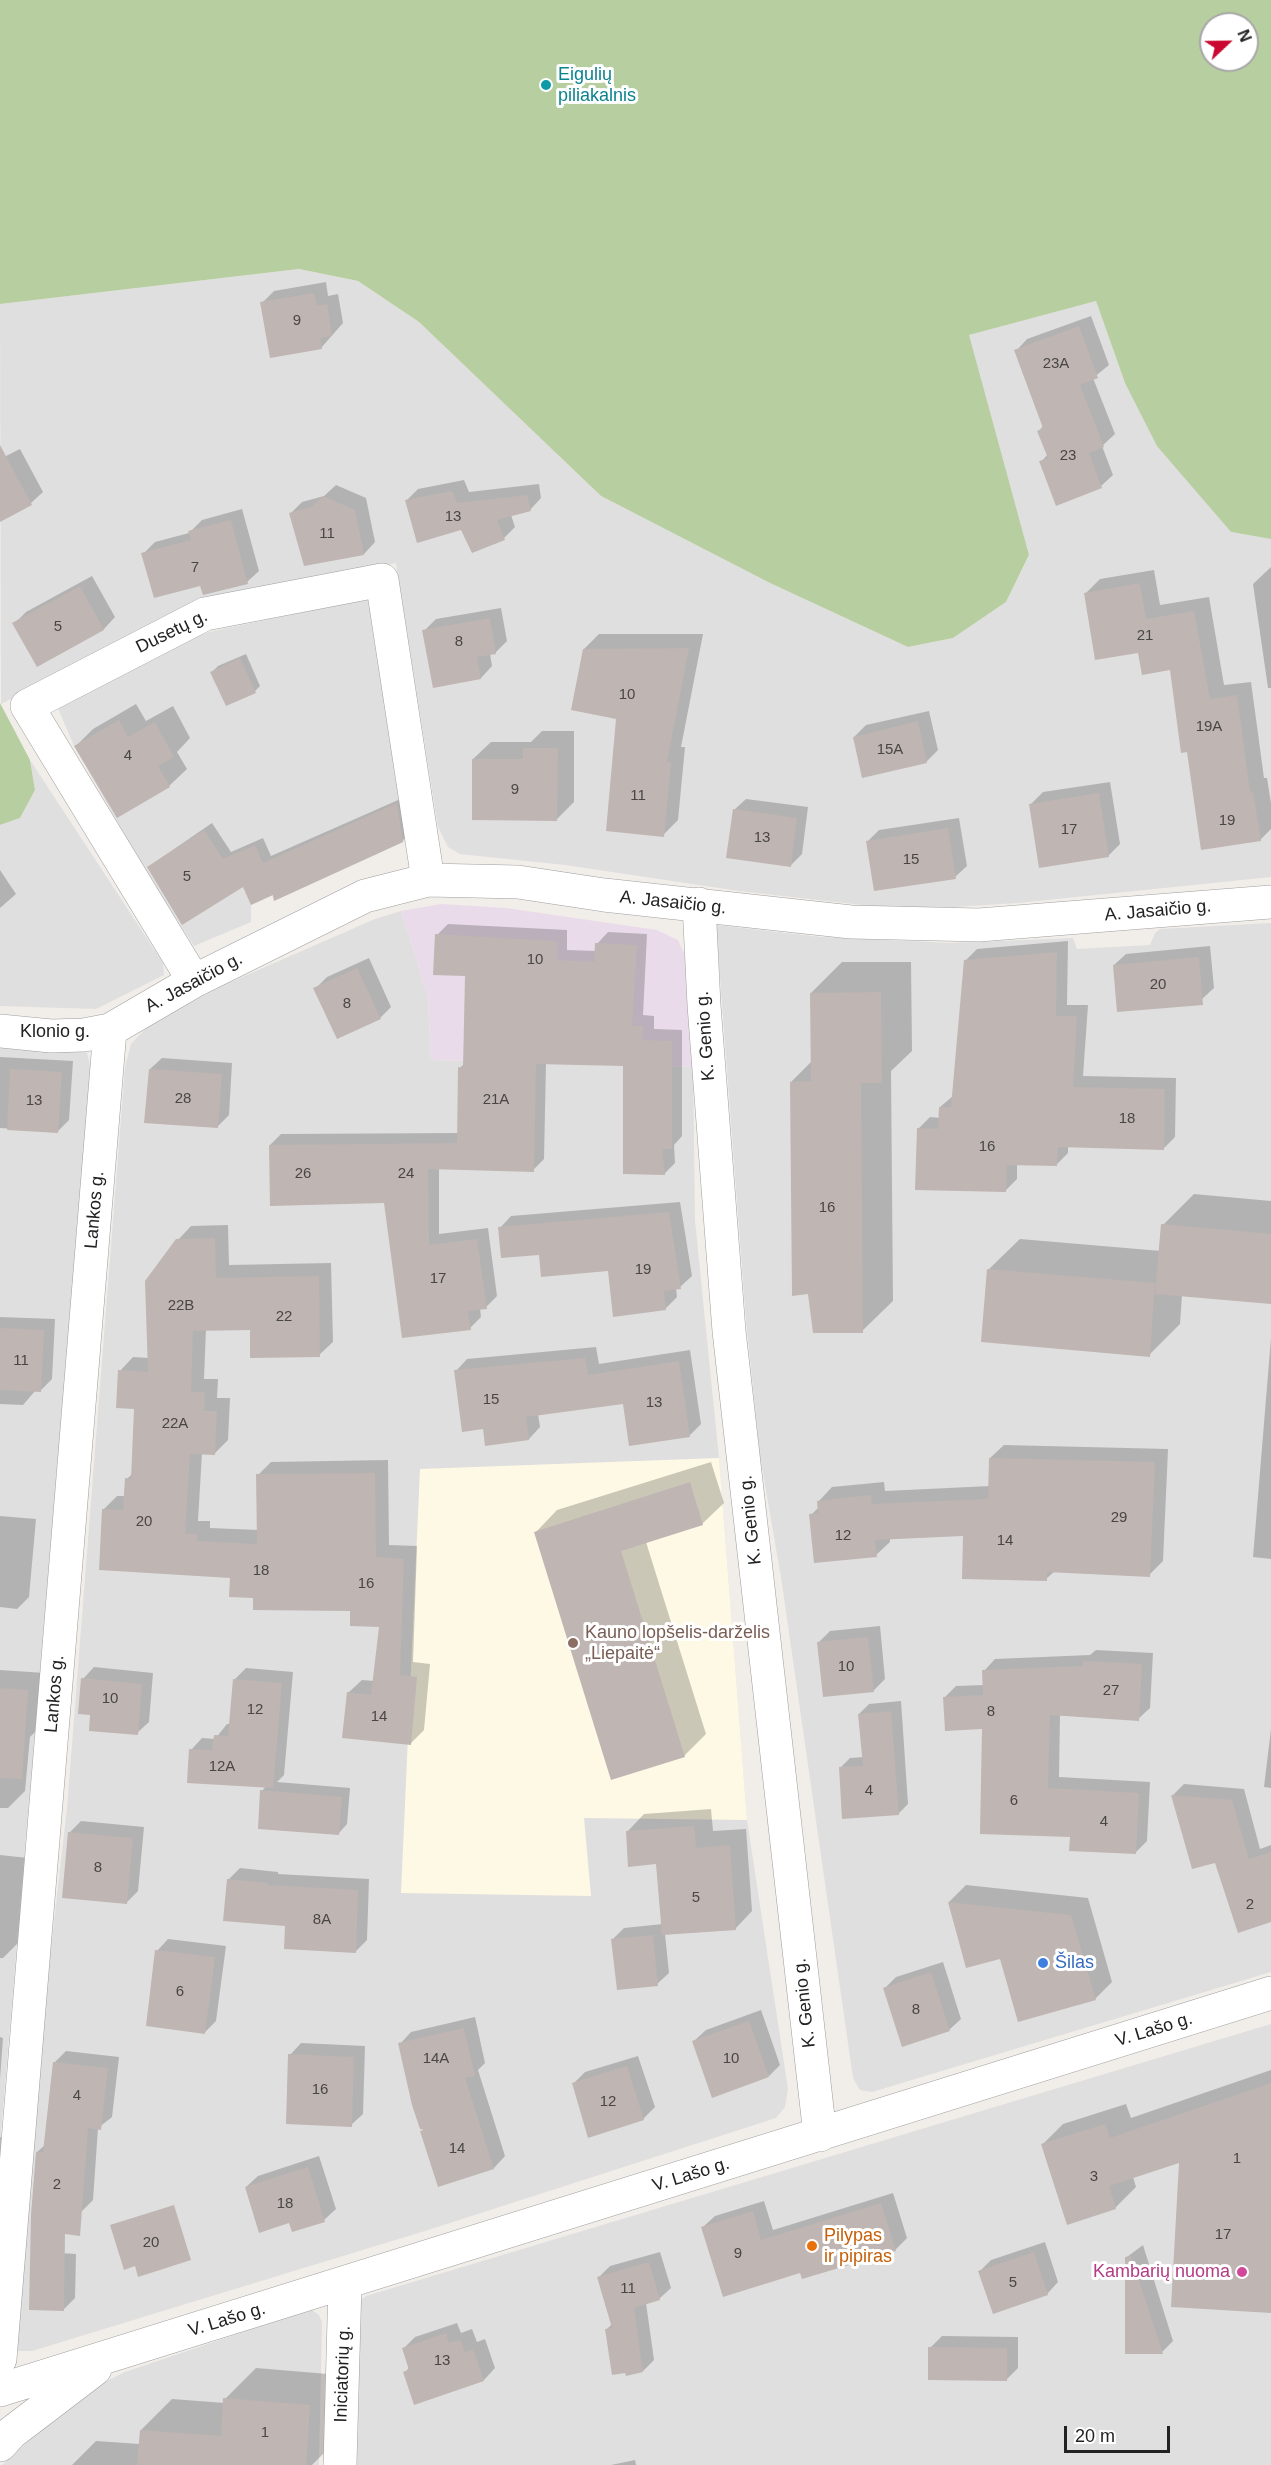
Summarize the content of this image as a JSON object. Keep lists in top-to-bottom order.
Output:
{
  "streets": {
    "street": [
      "Dusetų g.",
      "A. Jasaičio g.",
      "Klonio g.",
      "K. Genio g.",
      "Lankos g.",
      "V. Lašo g.",
      "Iniciatorių g."
    ]
  },
  "crossings": [
    ["Dusetų g.", "A. Jasaičio g."],
    ["A. Jasaičio g.", "Klonio g."],
    ["A. Jasaičio g.", "K. Genio g."],
    ["A. Jasaičio g.", "Lankos g."],
    ["Klonio g.", "Lankos g."],
    ["K. Genio g.", "V. Lašo g."],
    ["V. Lašo g.", "Iniciatorių g."]
  ],
  "places": [
    "Eigulių piliakalnis",
    "Kauno lopšelis-darželis „Liepaitė“",
    "Šilas",
    "Pilypas ir pipiras",
    "Kambarių nuoma"
  ],
  "house_numbers": [
    "9",
    "23A",
    "23",
    "13",
    "11",
    "7",
    "5",
    "21",
    "8",
    "10",
    "19A",
    "15A",
    "4",
    "9",
    "11",
    "19",
    "17",
    "13",
    "15",
    "5",
    "10",
    "20",
    "8",
    "28",
    "21A",
    "13",
    "18",
    "16",
    "26",
    "24",
    "16",
    "19",
    "17",
    "22B",
    "22",
    "11",
    "15",
    "13",
    "22A",
    "29",
    "20",
    "12",
    "14",
    "18",
    "16",
    "10",
    "27",
    "10",
    "12",
    "8",
    "14",
    "12A",
    "4",
    "6",
    "4",
    "8",
    "5",
    "2",
    "8A",
    "6",
    "8",
    "14A",
    "10",
    "16",
    "4",
    "12",
    "14",
    "1",
    "3",
    "2",
    "18",
    "17",
    "20",
    "9",
    "5",
    "11",
    "13",
    "1"
  ],
  "scale_bar": "20 m",
  "north": "right"
}
